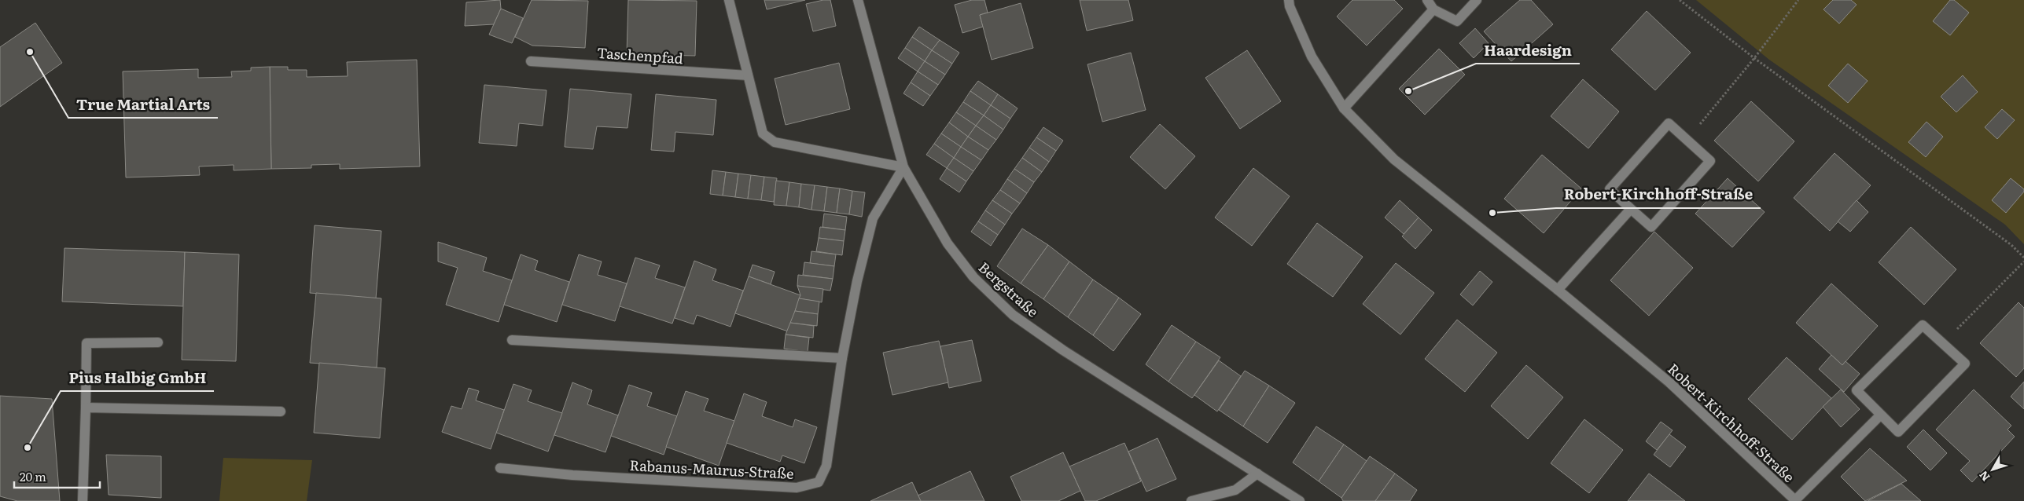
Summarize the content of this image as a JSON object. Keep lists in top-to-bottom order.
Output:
{
  "streets": {
    "street": [
      "Taschenpfad",
      "Bergstraße",
      "Robert-Kirchhoff-Straße",
      "Rabanus-Maurus-Straße"
    ]
  },
  "crossings": [
    ["Bergstraße", "Rabanus-Maurus-Straße"]
  ],
  "places": [
    "True Martial Arts",
    "Haardesign",
    "Robert-Kirchhoff-Straße",
    "Pius Halbig GmbH"
  ],
  "scale_bar": "20 m",
  "north": "bottom left"
}
